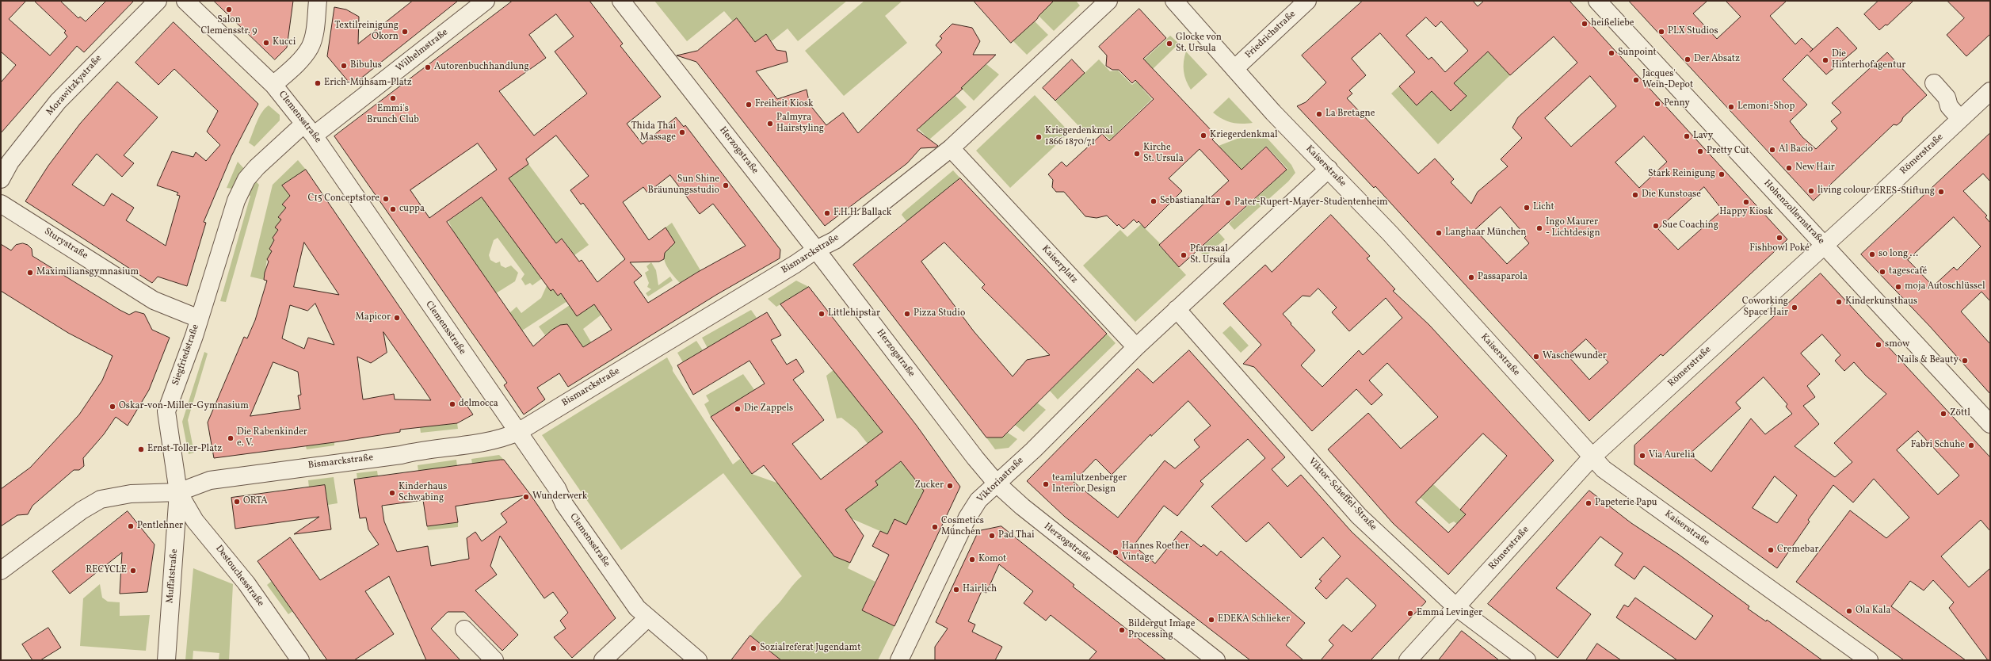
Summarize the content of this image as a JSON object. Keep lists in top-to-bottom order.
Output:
{
  "streets": {
    "street": [
      "Friedrichstraße",
      "Wilhelmstraße",
      "Morawitzkystraße",
      "Clemensstraße",
      "Herzogstraße",
      "Römerstraße",
      "Kaiserstraße",
      "Hohenzollernstraße",
      "Sturystraße",
      "Bismarckstraße",
      "Kaiserplatz",
      "Siegfriedstraße",
      "Viktoriastraße",
      "Viktor-Scheffel-Straße",
      "Muffatstraße",
      "Destouchesstraße"
    ]
  },
  "crossings": [
    ["Friedrichstraße", "Kaiserstraße"],
    ["Wilhelmstraße", "Clemensstraße"],
    ["Wilhelmstraße", "Siegfriedstraße"],
    ["Clemensstraße", "Bismarckstraße"],
    ["Clemensstraße", "Siegfriedstraße"],
    ["Herzogstraße", "Bismarckstraße"],
    ["Herzogstraße", "Viktoriastraße"],
    ["Römerstraße", "Kaiserstraße"],
    ["Römerstraße", "Hohenzollernstraße"],
    ["Römerstraße", "Viktor-Scheffel-Straße"],
    ["Sturystraße", "Siegfriedstraße"],
    ["Bismarckstraße", "Kaiserplatz"],
    ["Bismarckstraße", "Siegfriedstraße"],
    ["Bismarckstraße", "Muffatstraße"],
    ["Bismarckstraße", "Destouchesstraße"],
    ["Kaiserplatz", "Viktoriastraße"],
    ["Siegfriedstraße", "Muffatstraße"],
    ["Siegfriedstraße", "Destouchesstraße"],
    ["Muffatstraße", "Destouchesstraße"]
  ],
  "places": [
    "Salon Clemensstr. 9",
    "heißeliebe",
    "Textilreinigung Okorn",
    "PLX Studios",
    "Kucci",
    "Glocke von St. Ursula",
    "Sunpoint",
    "Der Absatz",
    "Die Hinterhofagentur",
    "Bibulus",
    "Autorenbuchhandlung",
    "Jacques' Wein-Depot",
    "Erich-Mühsam-Platz",
    "Emmi's Brunch Club",
    "Penny",
    "Freiheit Kiosk",
    "Lemoni-Shop",
    "La Bretagne",
    "Palmyra Hairstyling",
    "Thida Thai Massage",
    "Kriegerdenkmal",
    "Lavy",
    "Kriegerdenkmal 1866 1870/71",
    "Al Bacio",
    "Pretty Cut",
    "Kirche St. Ursula",
    "New Hair",
    "Stark Reinigung",
    "Sun Shine Bräunungsstudio",
    "living colour",
    "ERES-Stiftung",
    "Die Kunstoase",
    "C15 Conceptstore",
    "Sebastianaltar",
    "Happy Kiosk",
    "Pater-Rupert-Mayer-Studentenheim",
    "Licht",
    "cuppa",
    "F.H.H. Ballack",
    "Sue Coaching",
    "Ingo Maurer - Lichtdesign",
    "Langhaar München",
    "Fishbowl Poké",
    "so long ...",
    "Pfarrsaal St. Ursula",
    "tagescafé",
    "Maximiliansgymnasium",
    "Passaparola",
    "moja Autoschlüssel",
    "Kinderkunsthaus",
    "Coworking Space Hair",
    "Littlehipstar",
    "Pizza Studio",
    "Mapicor",
    "smow",
    "Waschewunder",
    "Nails & Beauty",
    "delmocca",
    "Oskar-von-Miller-Gymnasium",
    "Die Zappels",
    "Zöttl",
    "Die Rabenkinder e. V.",
    "Fabri Schuhe",
    "Ernst-Toller-Platz",
    "Via Aurelia",
    "teamlutzenberger Interior Design",
    "Zucker",
    "Kinderhaus Schwabing",
    "Wunderwerk",
    "ORTA",
    "Papeterie Papu",
    "Pentlehner",
    "Cosmetics München",
    "Pad Thai",
    "Cremebar",
    "Hannes Roether Vintage",
    "Komot",
    "RECYCLE",
    "Hairlich",
    "Ola Kala",
    "Emma Levinger",
    "EDEKA Schlieker",
    "Bildergut Image Processing",
    "Sozialreferat Jugendamt"
  ]
}
